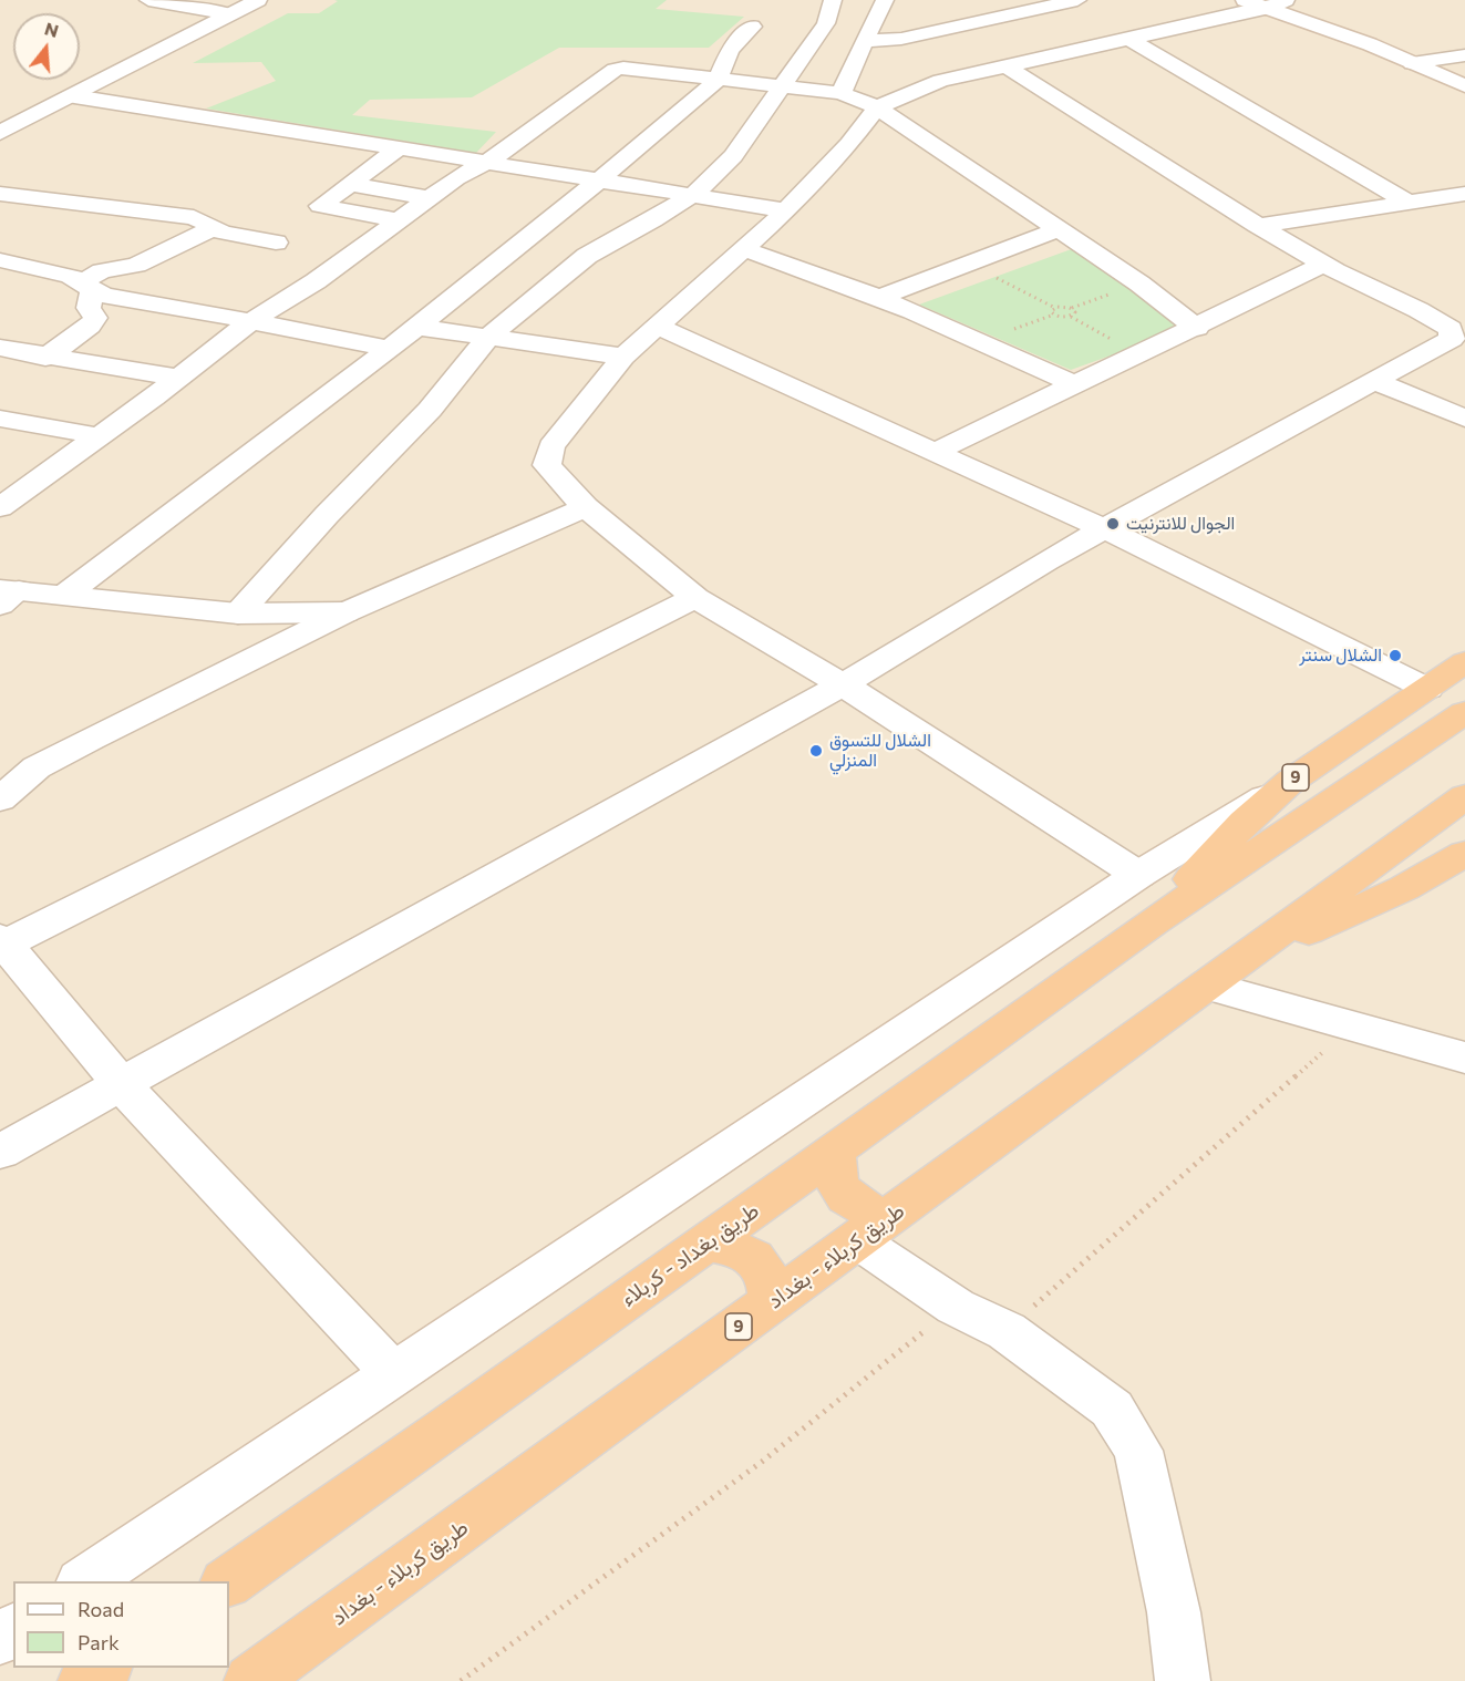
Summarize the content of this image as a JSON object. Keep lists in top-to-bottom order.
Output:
{
  "streets": {
    "highway": ["9", "طريق بغداد - كربلاء", "طريق كربلاء - بغداد"]
  },
  "crossings": [
    ["9", "طريق بغداد - كربلاء"],
    ["9", "طريق كربلاء - بغداد"]
  ],
  "places": ["الجوال للانترنيت", "الشلال سنتر", "الشلال للتسوق المنزلي"],
  "legend": ["Road", "Park"],
  "north": "top"
}
